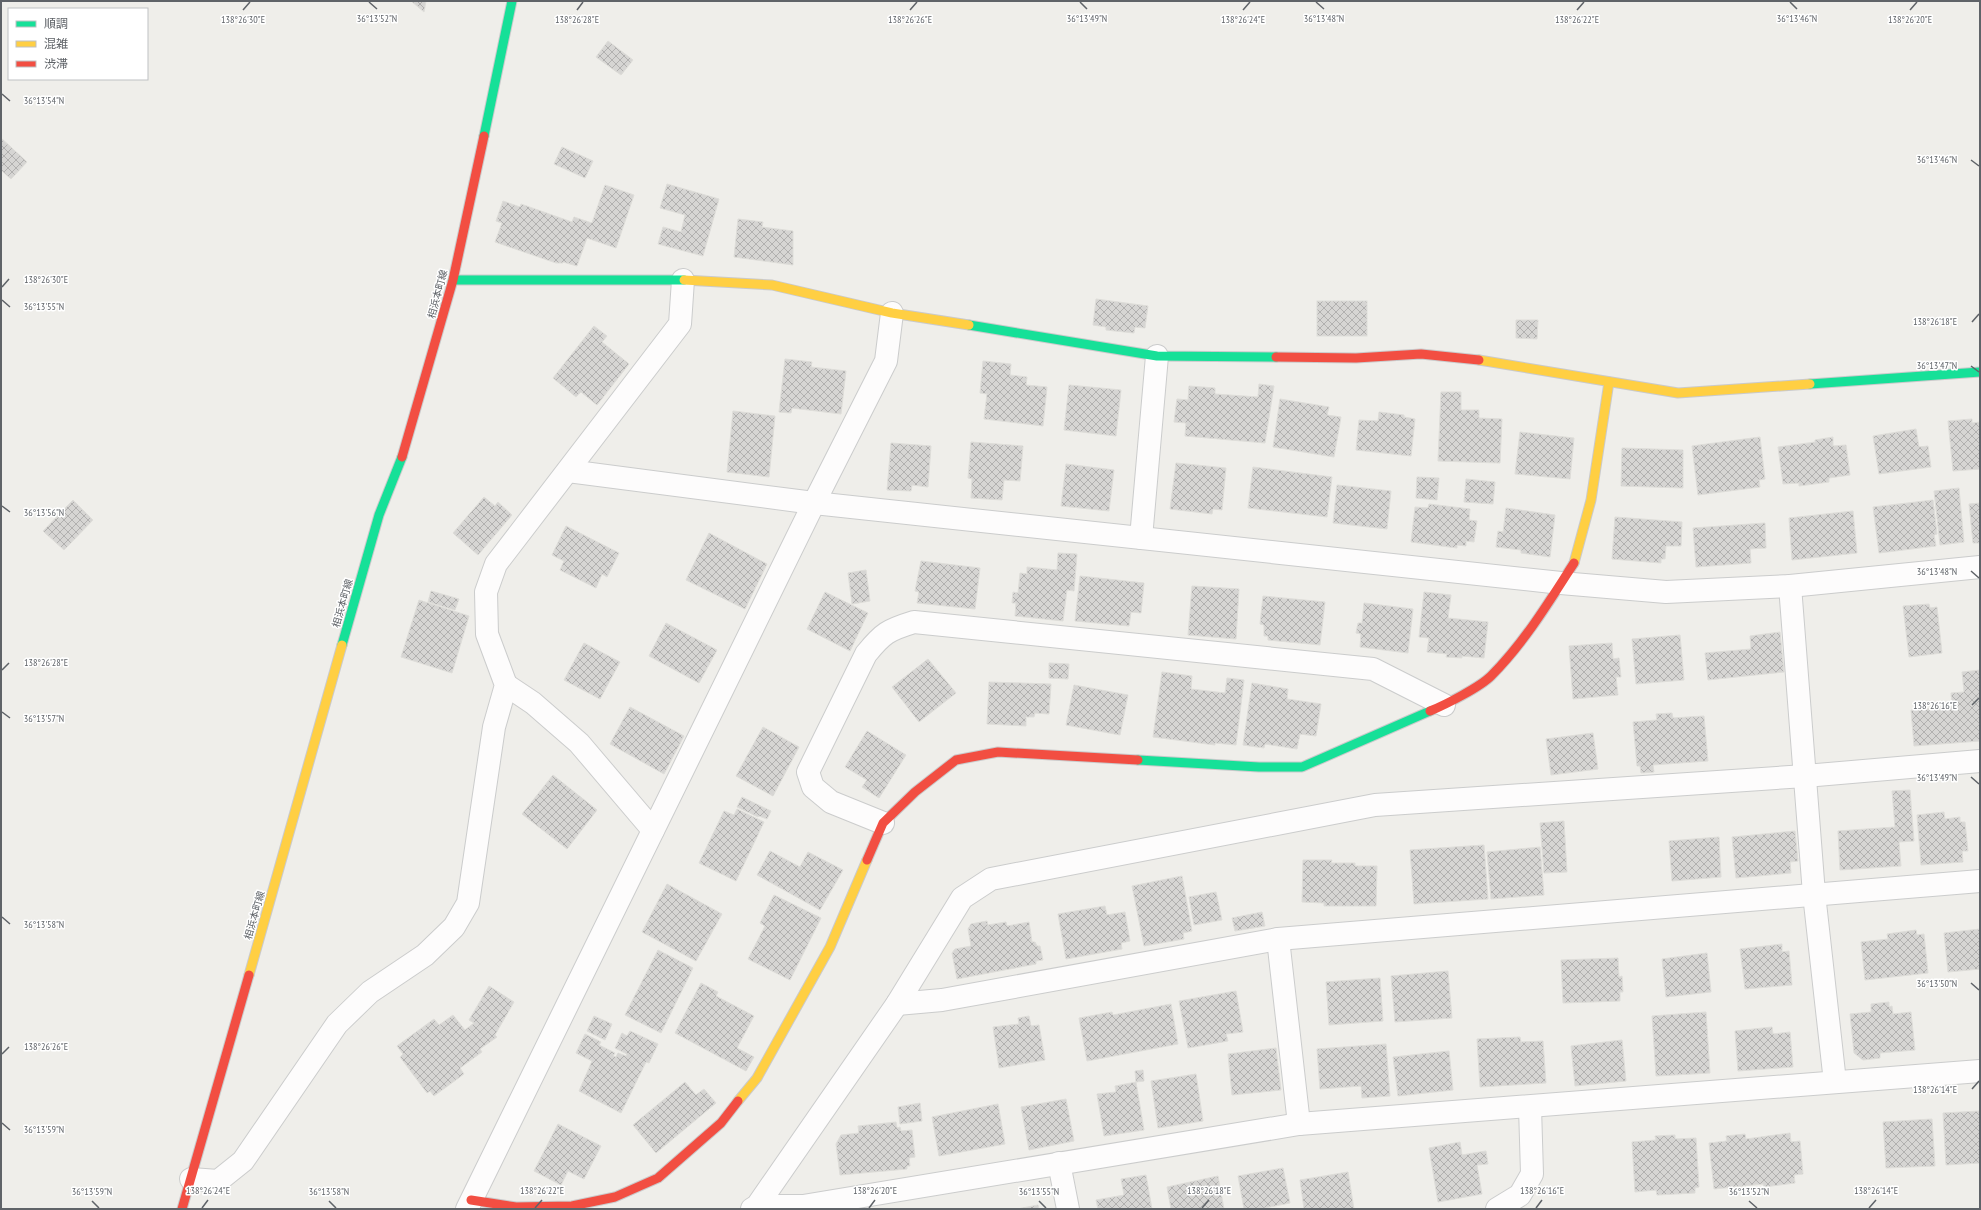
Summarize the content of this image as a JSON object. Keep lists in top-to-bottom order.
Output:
{
  "streets": {
    "street": ["相浜本町線"]
  },
  "legend": ["順調", "混雑", "渋滞"],
  "coordinates": [
    "36°13'49\"N",
    "36°13'46\"N",
    "36°13'52\"N",
    "36°13'48\"N",
    "138°26'30\"E",
    "138°26'28\"E",
    "138°26'26\"E",
    "138°26'24\"E",
    "138°26'22\"E",
    "138°26'20\"E",
    "36°13'54\"N",
    "36°13'55\"N",
    "138°26'18\"E",
    "36°13'47\"N",
    "36°13'56\"N",
    "138°26'16\"E",
    "36°13'57\"N",
    "36°13'58\"N",
    "36°13'50\"N",
    "138°26'14\"E",
    "36°13'59\"N"
  ]
}
